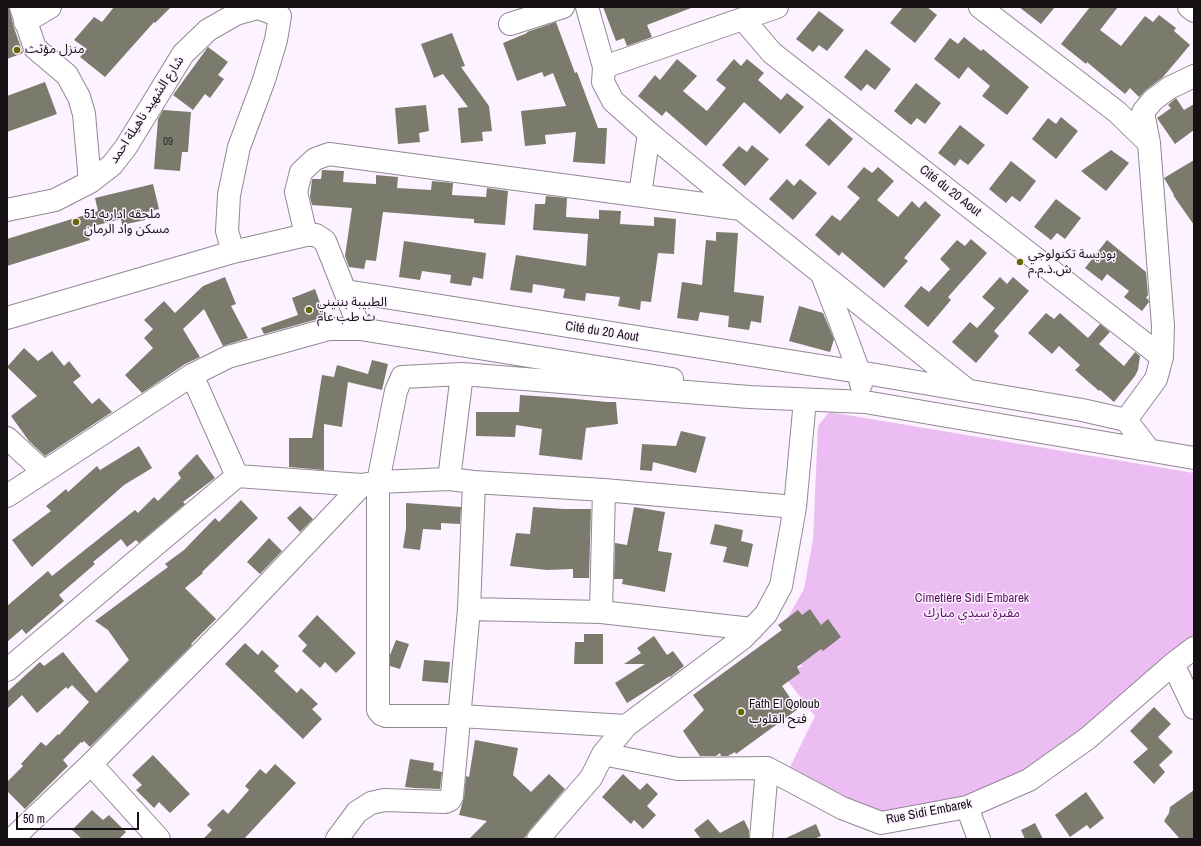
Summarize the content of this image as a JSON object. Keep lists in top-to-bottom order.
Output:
{
  "streets": {
    "street": ["شارع الشهيد ناهيلة احمد", "Cité du 20 Aout", "Rue Sidi Embarek"]
  },
  "parks": ["Cimetière Sidi Embarek مقبرة سيدي مبارك"],
  "places": [
    "منزل مؤثث",
    "ملحقه اداريه 51 مسكن واد الرمان",
    "بوديسة تكنولوجي ش.ذ.م.م",
    "الطبيبة بننيني ث طب عام",
    "Fath El Qoloub فتح القلوب"
  ],
  "house_numbers": ["09"],
  "scale_bar": "50 m"
}
